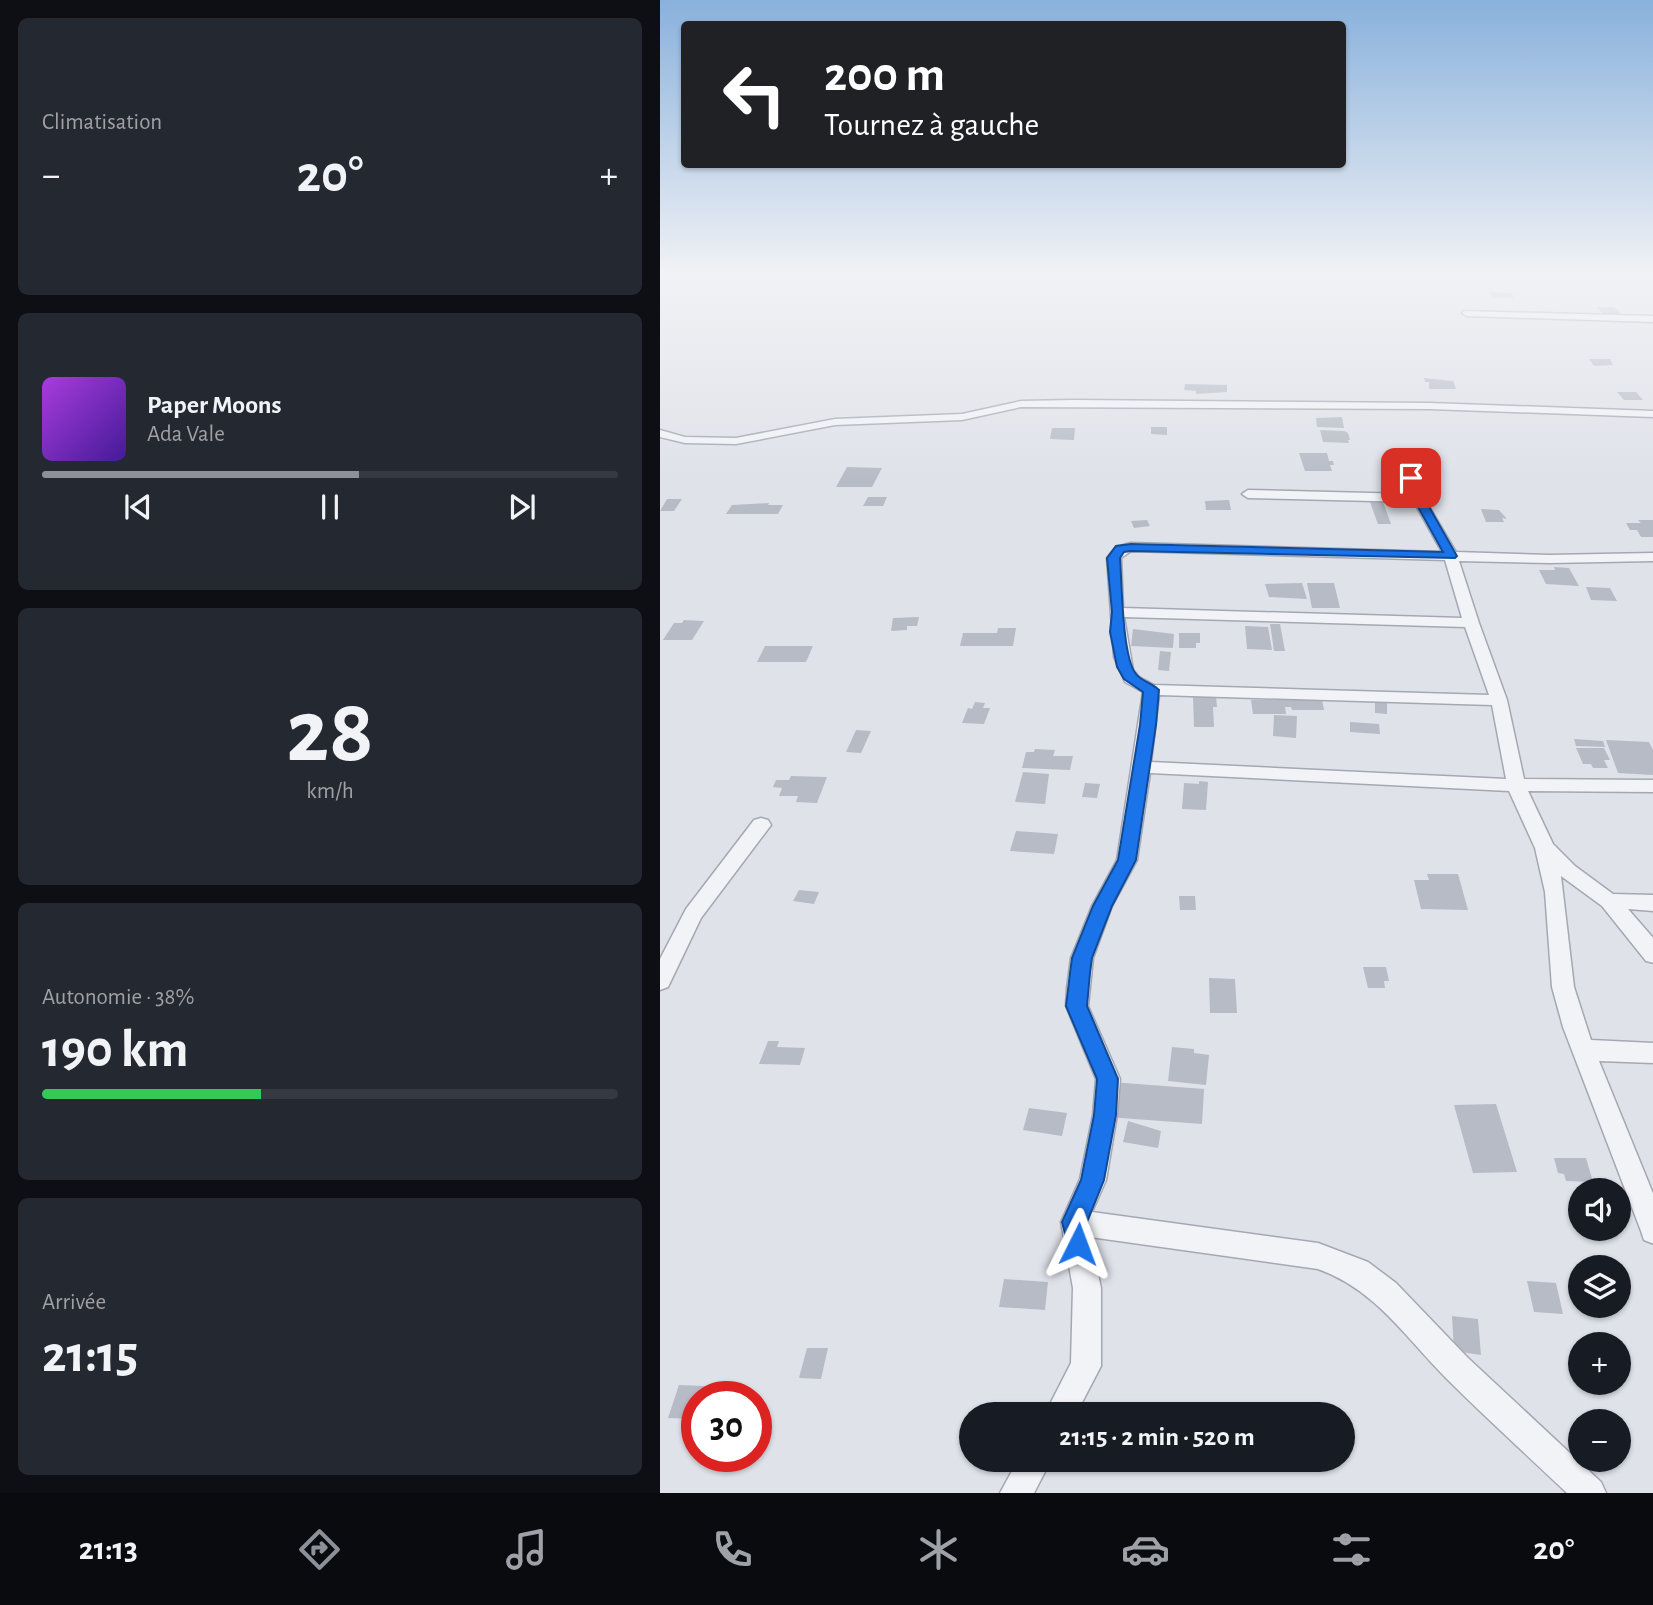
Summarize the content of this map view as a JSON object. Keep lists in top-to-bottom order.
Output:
{
  "page": {
    "tile": [
      "Climatisation",
      ["28", "km/h"],
      ["Autonomie · 38%", "190 km"],
      ["Arrivée", "21:15"]
    ],
    "turn": ["200 m", "Tournez à gauche"],
    "heat": ["−", "20°", "+"],
    "song": ["Paper Moons", "Ada Vale"],
    "map_buttons": ["+", "−"],
    "limit": "30",
    "trip": "21:15 · 2 min · 520 m",
    "tabs": ["21:13", "20°"]
  }
}
